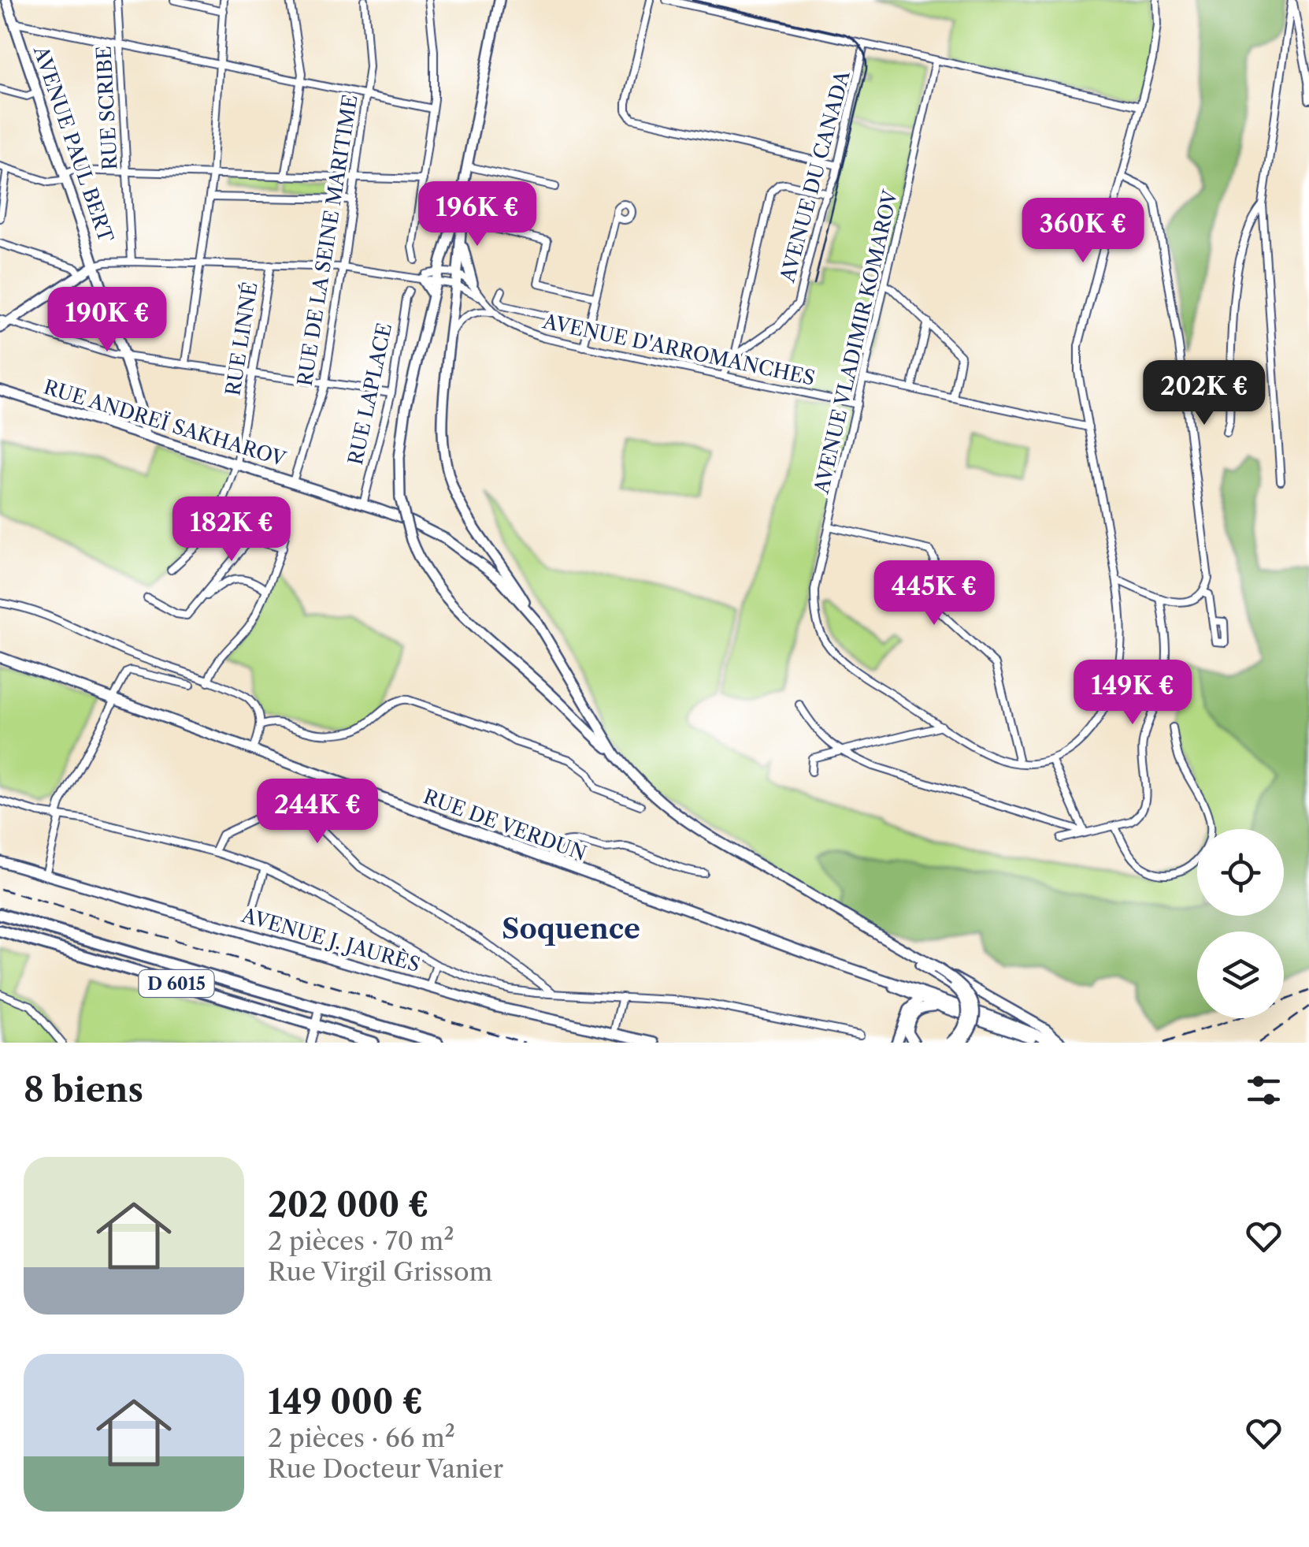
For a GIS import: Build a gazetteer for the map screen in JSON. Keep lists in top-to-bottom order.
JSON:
{
  "streets": {
    "main road": ["D 6015"],
    "street": [
      "RUE SCRIBE",
      "AVENUE PAUL BERT",
      "AVENUE DU CANADA",
      "RUE DE LA SEINE MARITIME",
      "RUE LINNÉ",
      "AVENUE VLADIMIR KOMAROV",
      "AVENUE D'ARROMANCHES",
      "RUE LAPLACE",
      "RUE ANDREÏ SAKHAROV",
      "RUE DE VERDUN",
      "AVENUE J. JAURÈS"
    ]
  },
  "crossings": [
    ["AVENUE PAUL BERT", "RUE ANDREÏ SAKHAROV"],
    ["AVENUE DU CANADA", "AVENUE D'ARROMANCHES"],
    ["RUE DE LA SEINE MARITIME", "RUE ANDREÏ SAKHAROV"],
    ["RUE LINNÉ", "RUE ANDREÏ SAKHAROV"],
    ["AVENUE VLADIMIR KOMAROV", "AVENUE D'ARROMANCHES"],
    ["RUE LAPLACE", "RUE ANDREÏ SAKHAROV"]
  ],
  "districts": ["Soquence"],
  "page": {
    "price": [
      "196K €",
      "360K €",
      "190K €",
      "202K €",
      "182K €",
      "445K €",
      "149K €",
      "244K €"
    ],
    "heading": "8 biens",
    "list": [
      {
        "name": "202 000 €",
        "note": "2 pièces · 70 m² · Rue Virgil Grissom"
      },
      {
        "name": "149 000 €",
        "note": "2 pièces · 66 m² · Rue Docteur Vanier"
      }
    ]
  }
}
